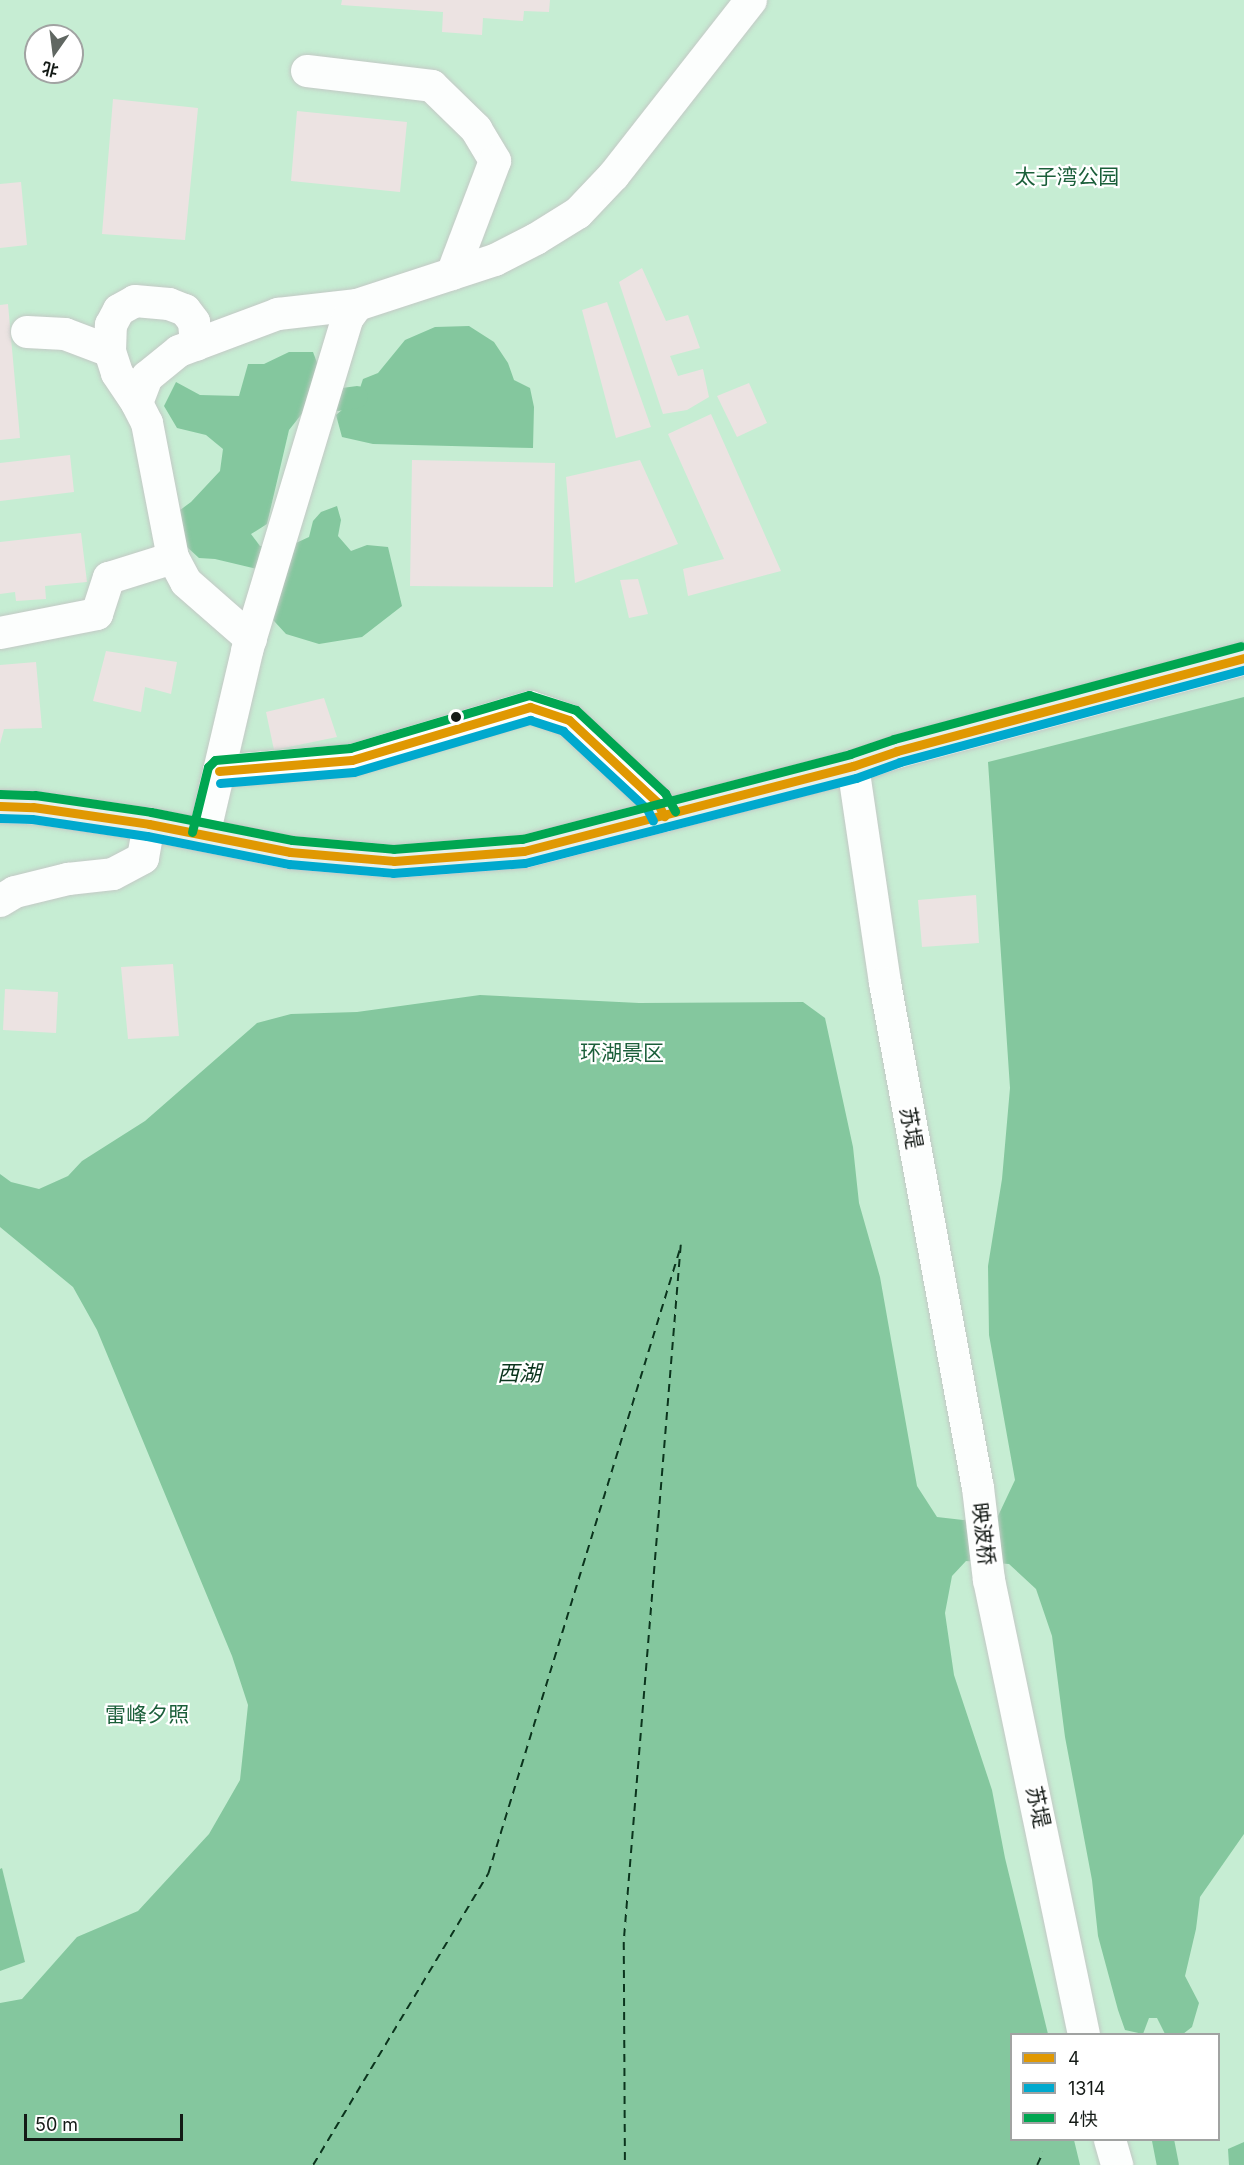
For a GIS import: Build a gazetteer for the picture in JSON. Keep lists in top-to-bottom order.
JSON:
{
  "streets": {
    "street": ["苏堤", "映波桥"]
  },
  "crossings": [
    ["苏堤", "映波桥"]
  ],
  "water": ["西湖"],
  "parks": ["太子湾公园", "环湖景区", "雷峰夕照"],
  "lines": ["transit line 4快", "transit line 4", "transit line 1314"],
  "legend": ["4", "1314", "4快"],
  "scale_bar": "50 m",
  "north": "bottom"
}
